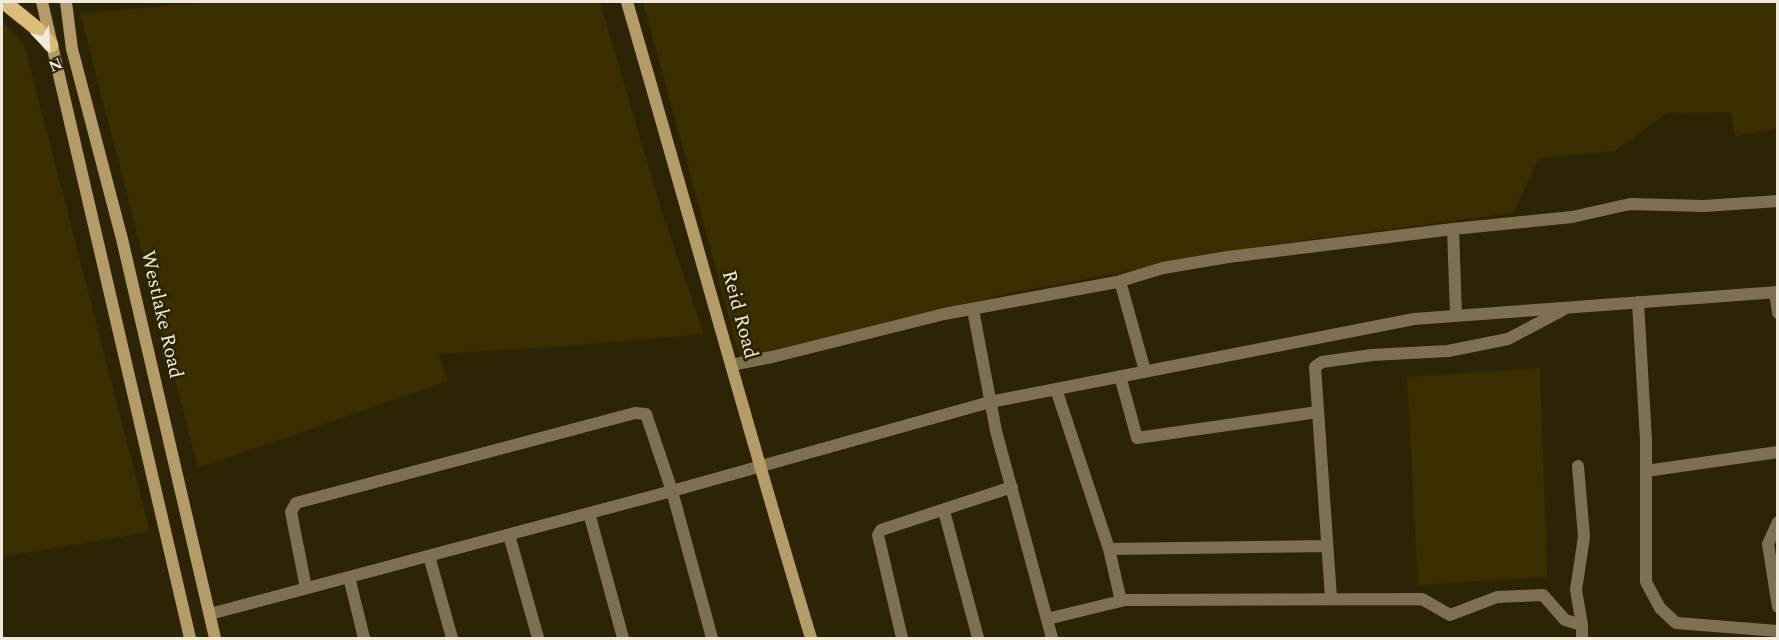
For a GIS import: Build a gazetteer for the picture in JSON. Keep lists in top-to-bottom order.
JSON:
{
  "streets": {
    "main road": ["Westlake Road", "Reid Road"]
  },
  "north": "bottom right"
}
